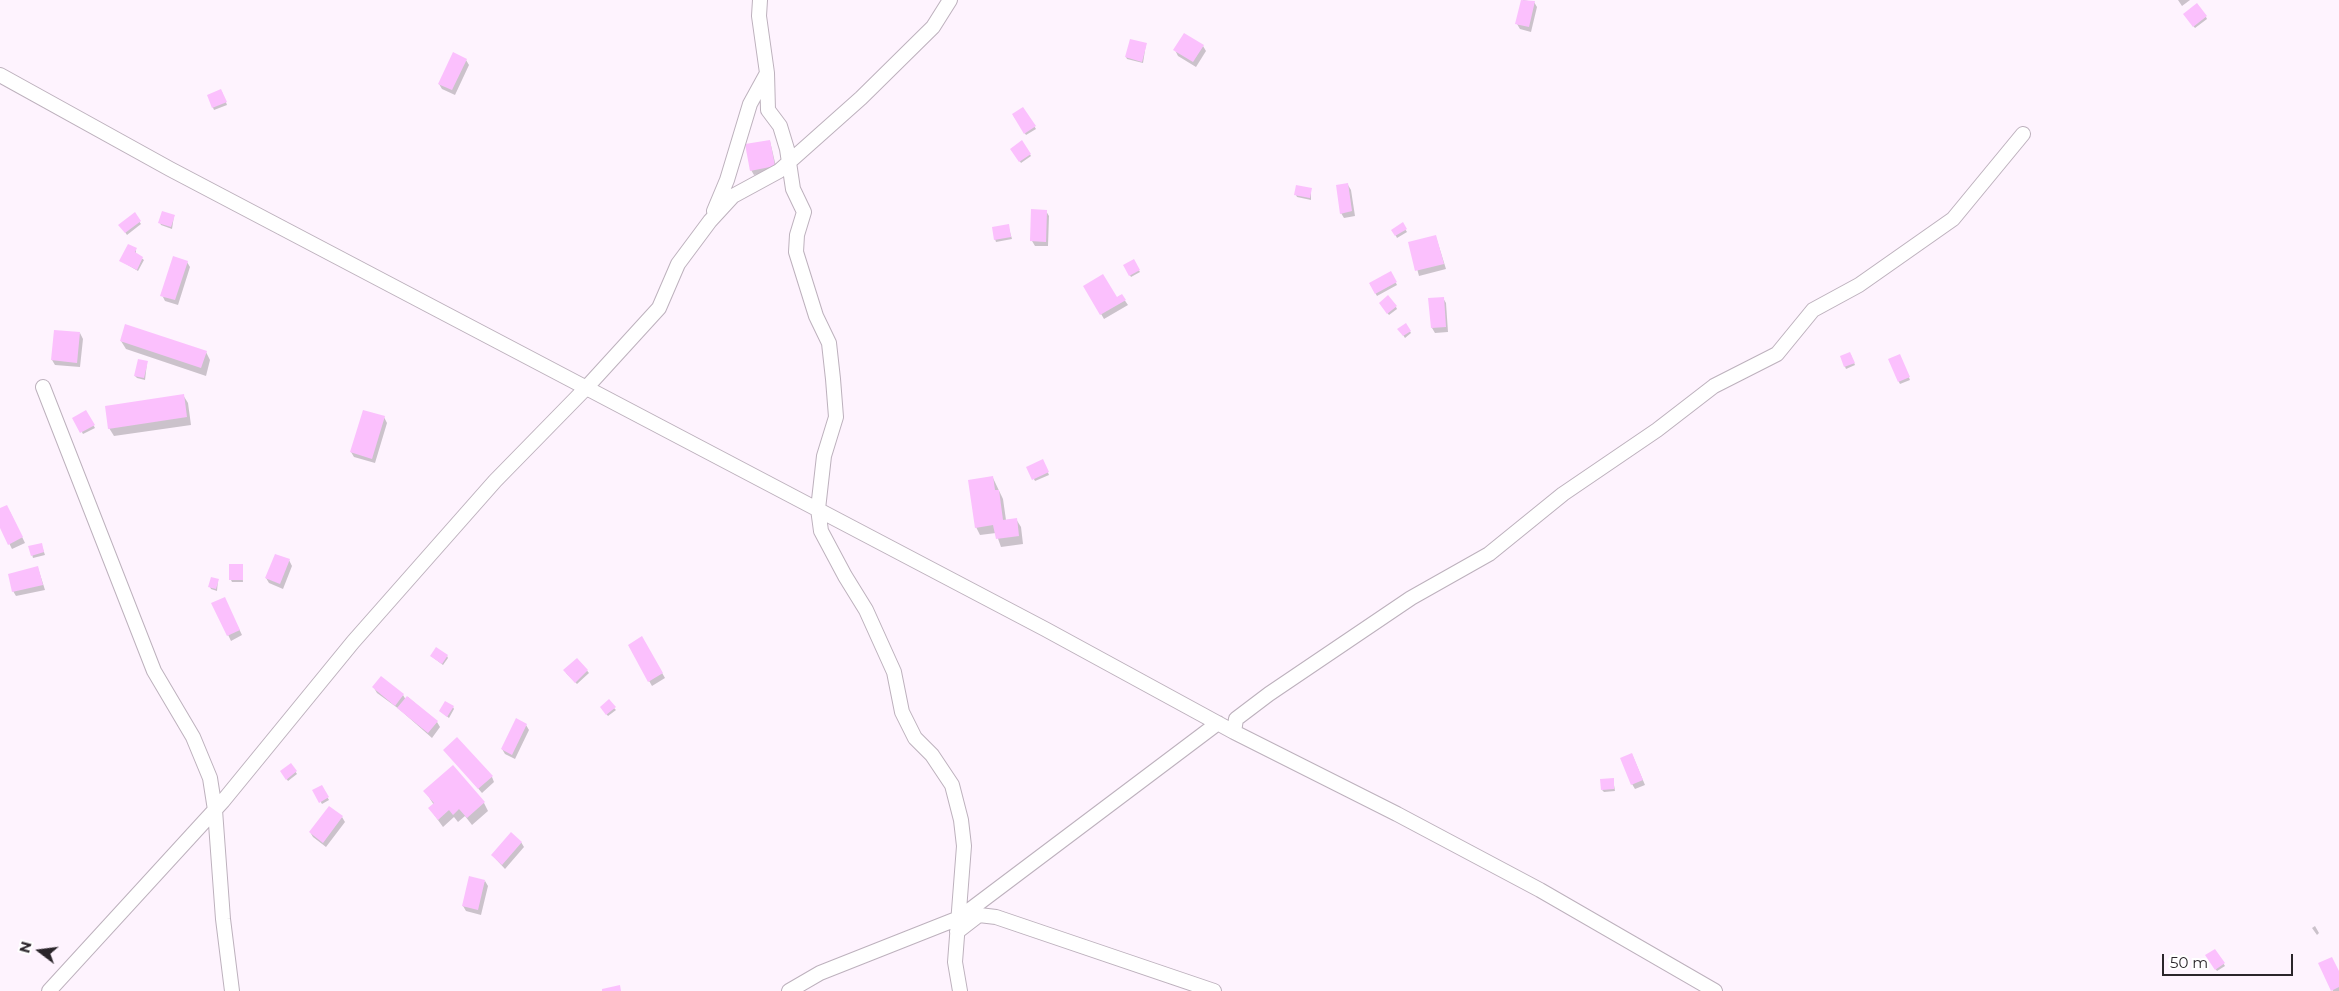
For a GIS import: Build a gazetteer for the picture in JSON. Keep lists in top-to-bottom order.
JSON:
{
  "scale_bar": "50 m",
  "north": "left"
}
